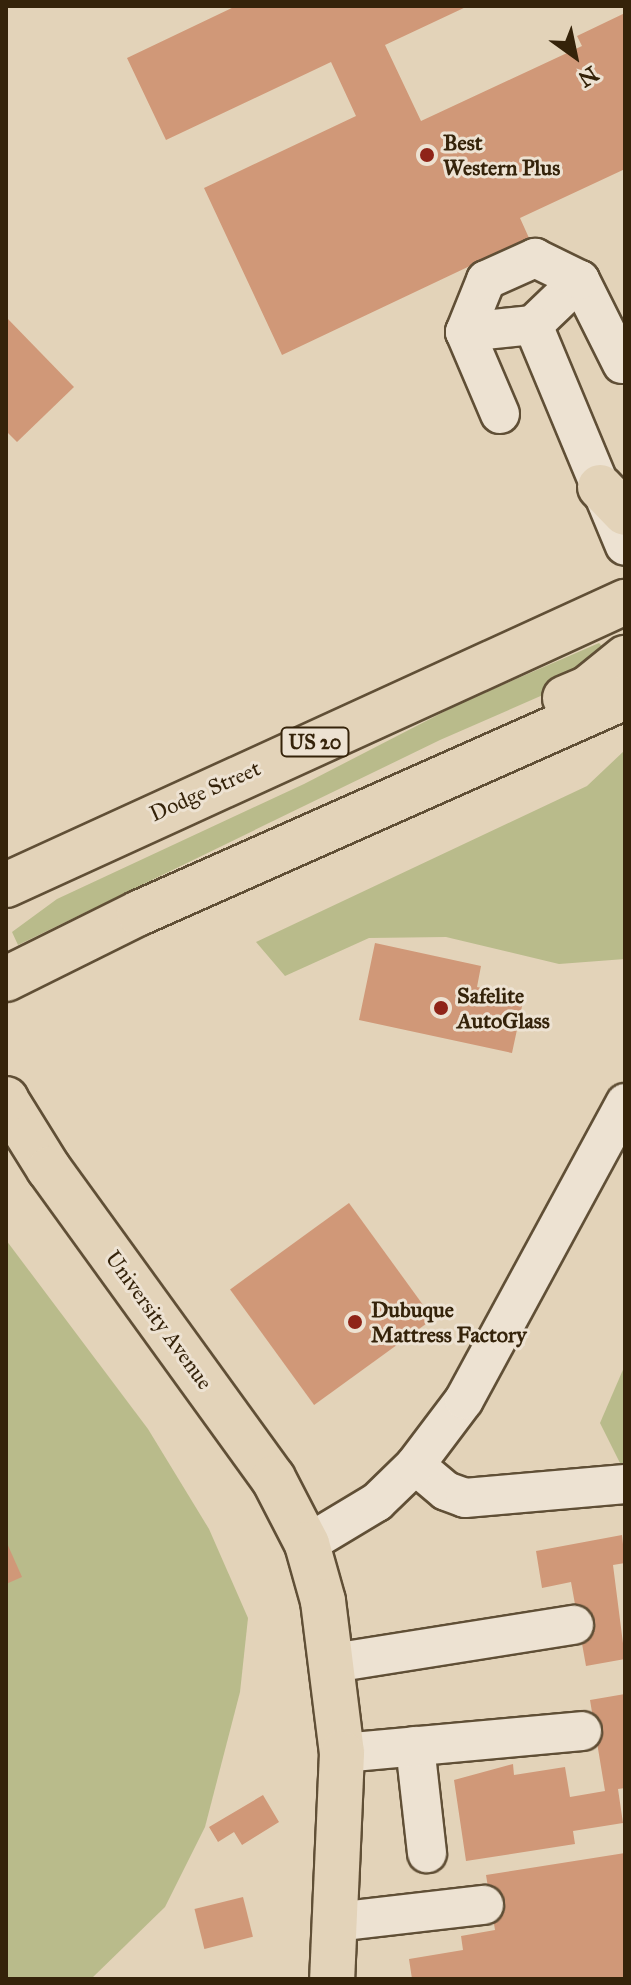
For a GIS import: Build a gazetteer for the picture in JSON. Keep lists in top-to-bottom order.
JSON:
{
  "streets": {
    "main road": ["US 20", "Dodge Street", "University Avenue"]
  },
  "places": ["Best Western Plus", "Safelite AutoGlass", "Dubuque Mattress Factory"],
  "north": "bottom right"
}
